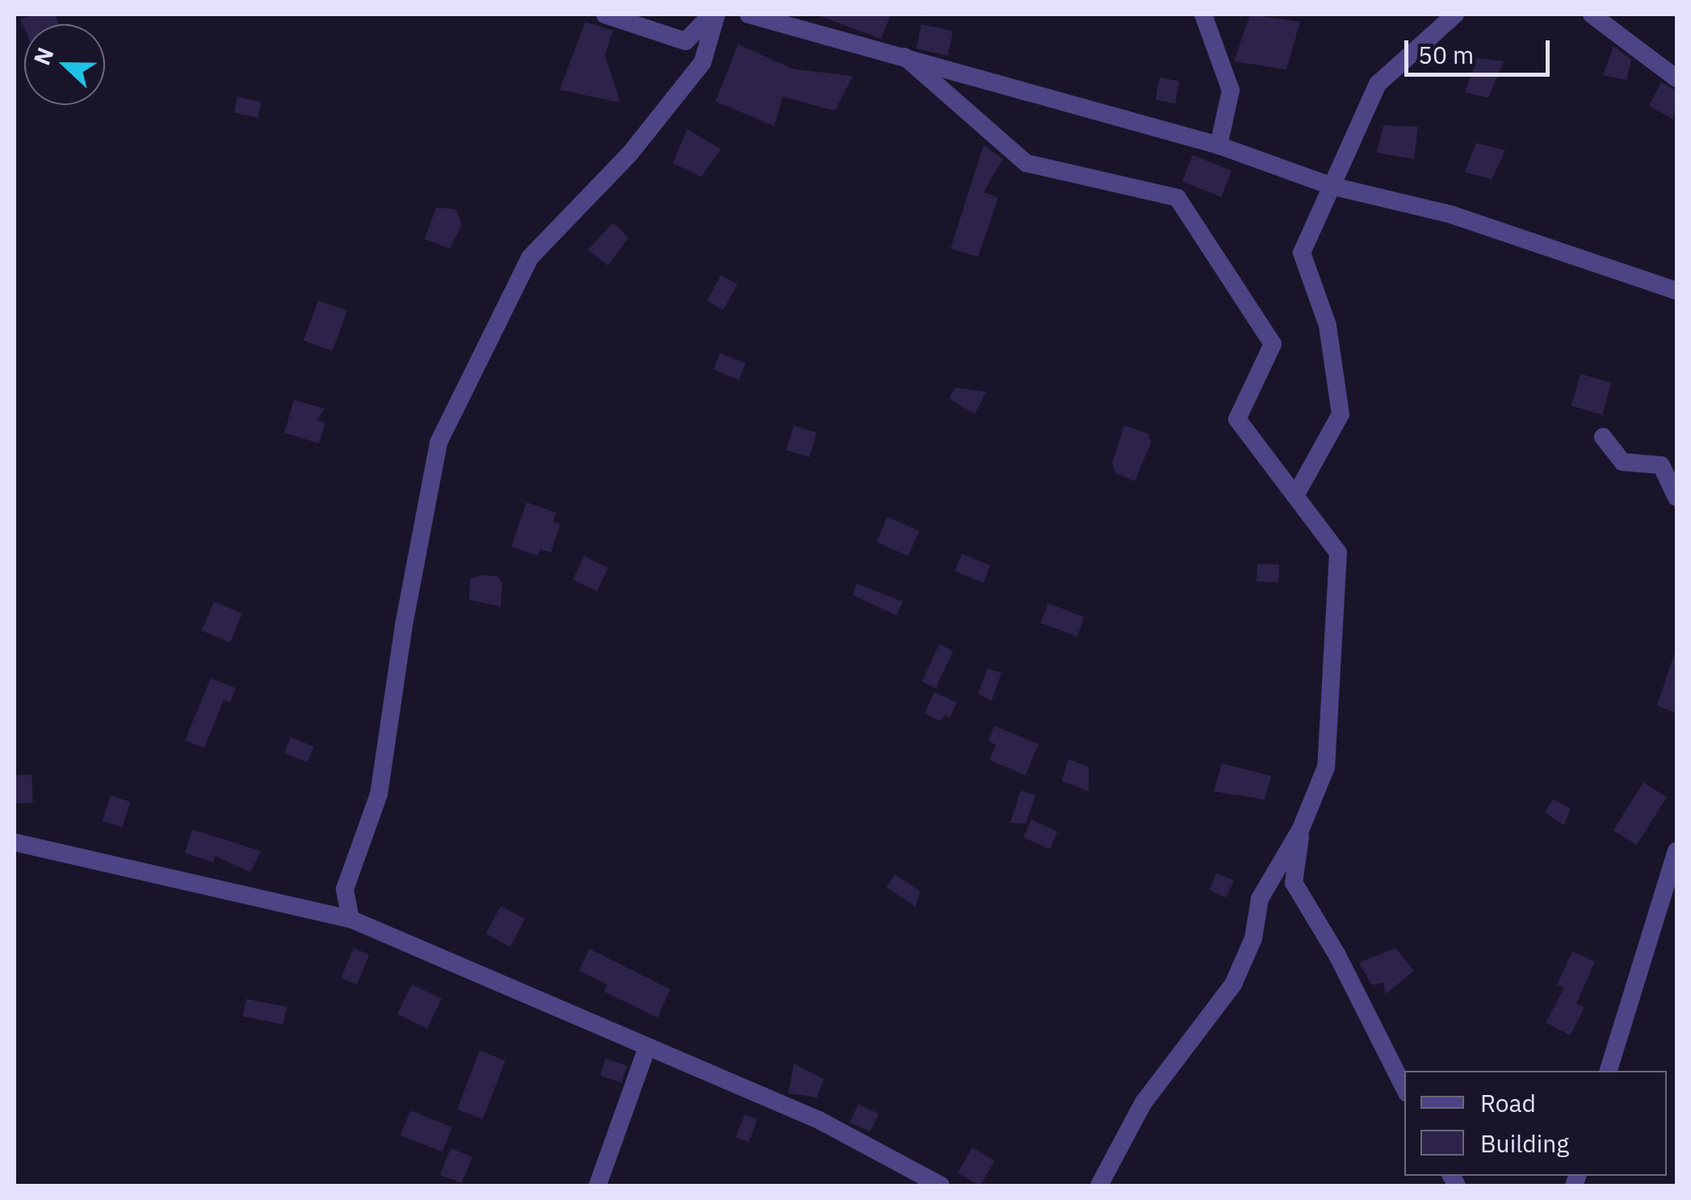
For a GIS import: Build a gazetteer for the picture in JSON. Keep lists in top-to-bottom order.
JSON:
{
  "legend": ["Road", "Building"],
  "scale_bar": "50 m",
  "north": "left"
}
